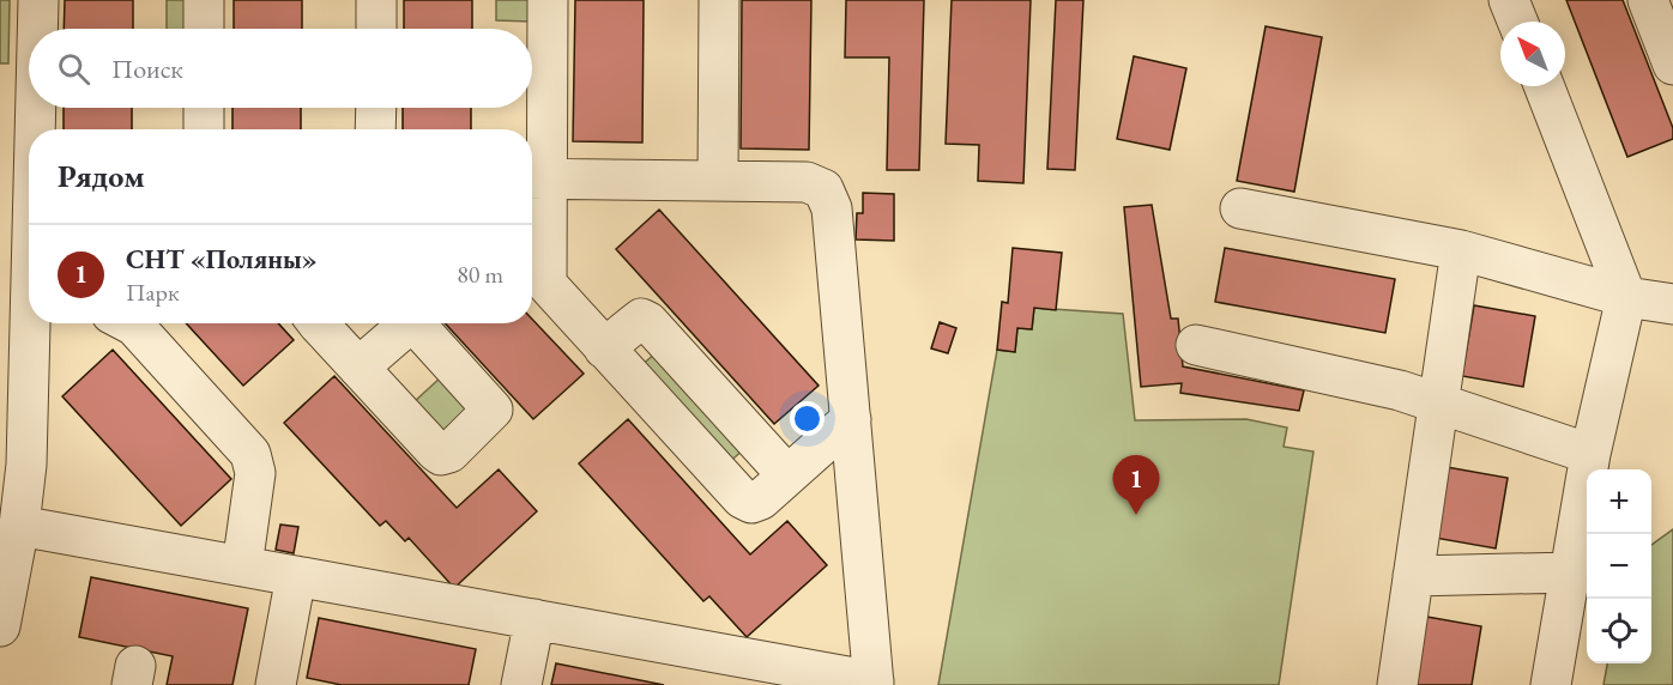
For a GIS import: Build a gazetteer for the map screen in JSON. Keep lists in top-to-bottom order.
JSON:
{
  "north": "top left",
  "page": {
    "search": "Поиск",
    "heading": "Рядом",
    "list": [
      {
        "mark": "1",
        "name": "СНТ «Поляны»",
        "note": "Парк",
        "value": "80 m"
      }
    ],
    "pins": "1",
    "map_buttons": ["+", "−"]
  }
}
